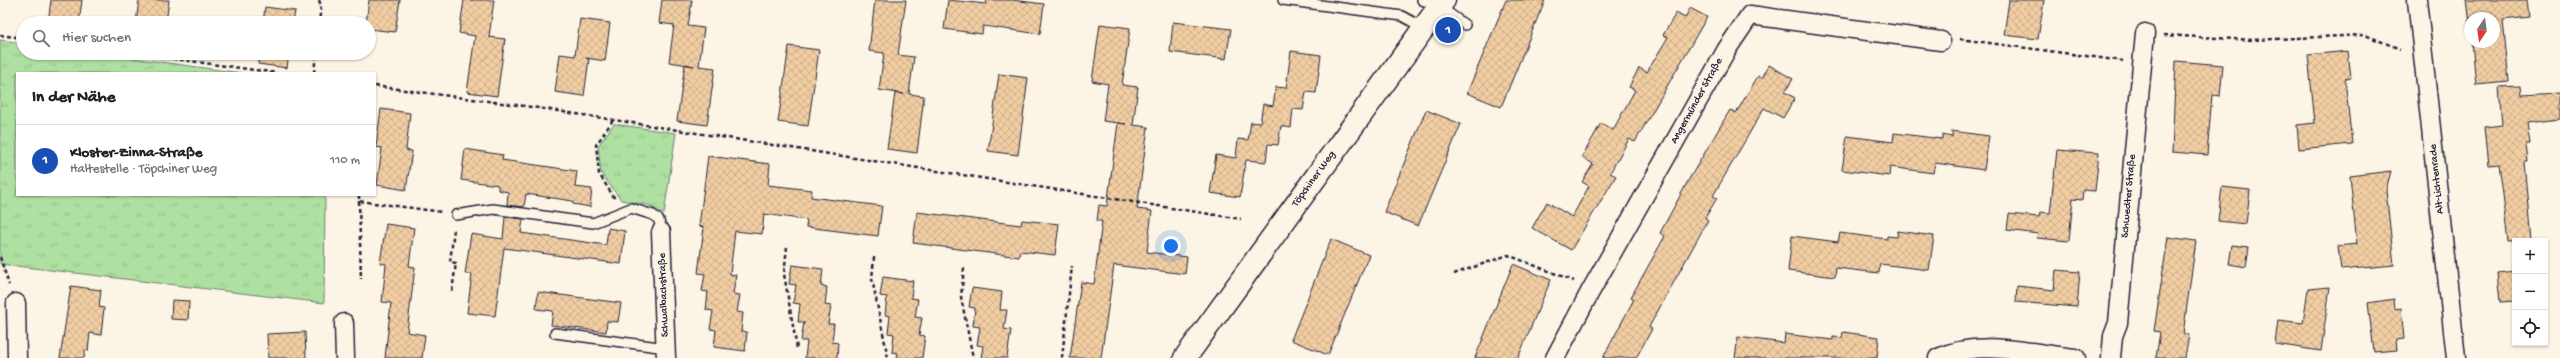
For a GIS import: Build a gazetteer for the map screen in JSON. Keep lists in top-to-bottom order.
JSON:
{
  "streets": {
    "street": [
      "Angermünder Straße",
      "Töpchiner Weg",
      "Alt-Lichtenrade",
      "Schwedter Straße",
      "Schwalbachstraße"
    ]
  },
  "north": "bottom",
  "page": {
    "pins": "1",
    "search": "Hier suchen",
    "heading": "In der Nähe",
    "list": [
      {
        "mark": "1",
        "name": "Kloster-Zinna-Straße",
        "note": "Haltestelle · Töpchiner Weg",
        "value": "110 m"
      }
    ],
    "map_buttons": ["+", "−"]
  }
}
